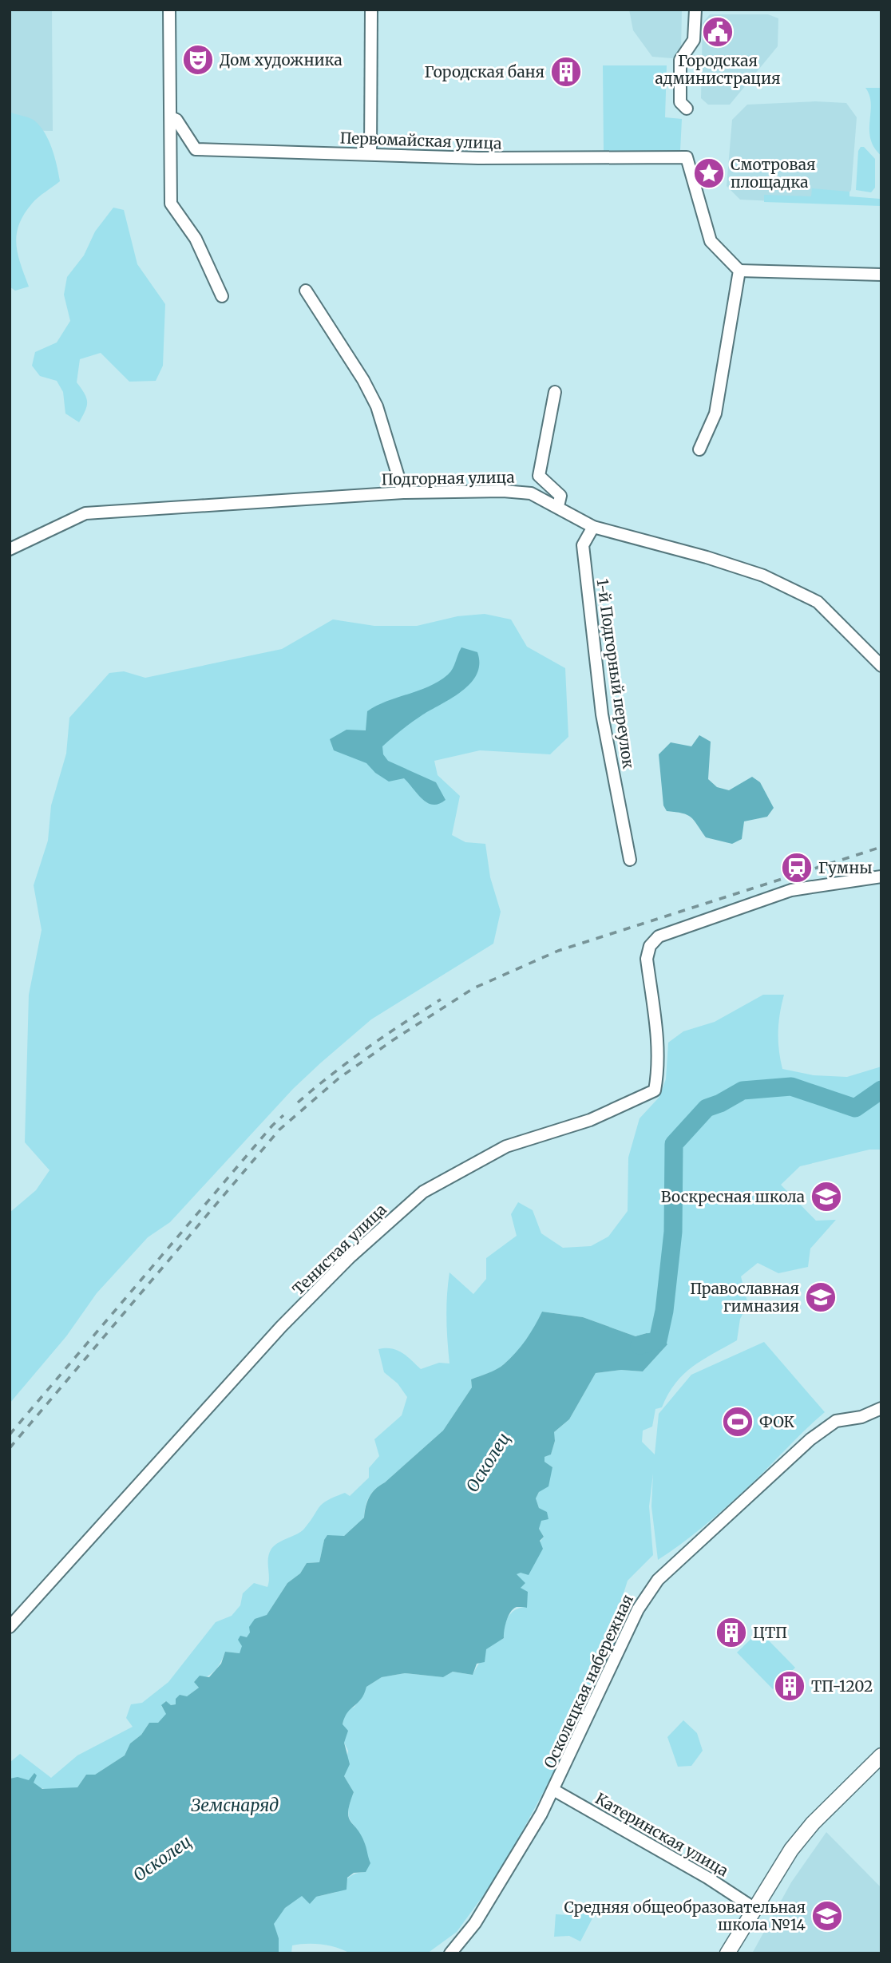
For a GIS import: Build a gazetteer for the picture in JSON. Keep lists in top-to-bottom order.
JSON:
{
  "streets": {
    "street": [
      "Первомайская улица",
      "Подгорная улица",
      "1-й Подгорный переулок",
      "Тенистая улица",
      "Осколецкая набережная",
      "Катеринская улица"
    ]
  },
  "crossings": [
    ["Подгорная улица", "1-й Подгорный переулок"],
    ["Осколецкая набережная", "Катеринская улица"]
  ],
  "water": ["Осколец", "Земснаряд"],
  "places": {
    "public building": ["Городская администрация"],
    "theatre": ["Дом художника"],
    "building": ["Городская баня", "ЦТП", "ТП-1202"],
    "place": ["Смотровая площадка"],
    "station": ["Гумны"],
    "school or university": ["Воскресная школа", "Православная гимназия", "Средняя общеобразовательная школа №14"],
    "sports": ["ФОК"]
  }
}
